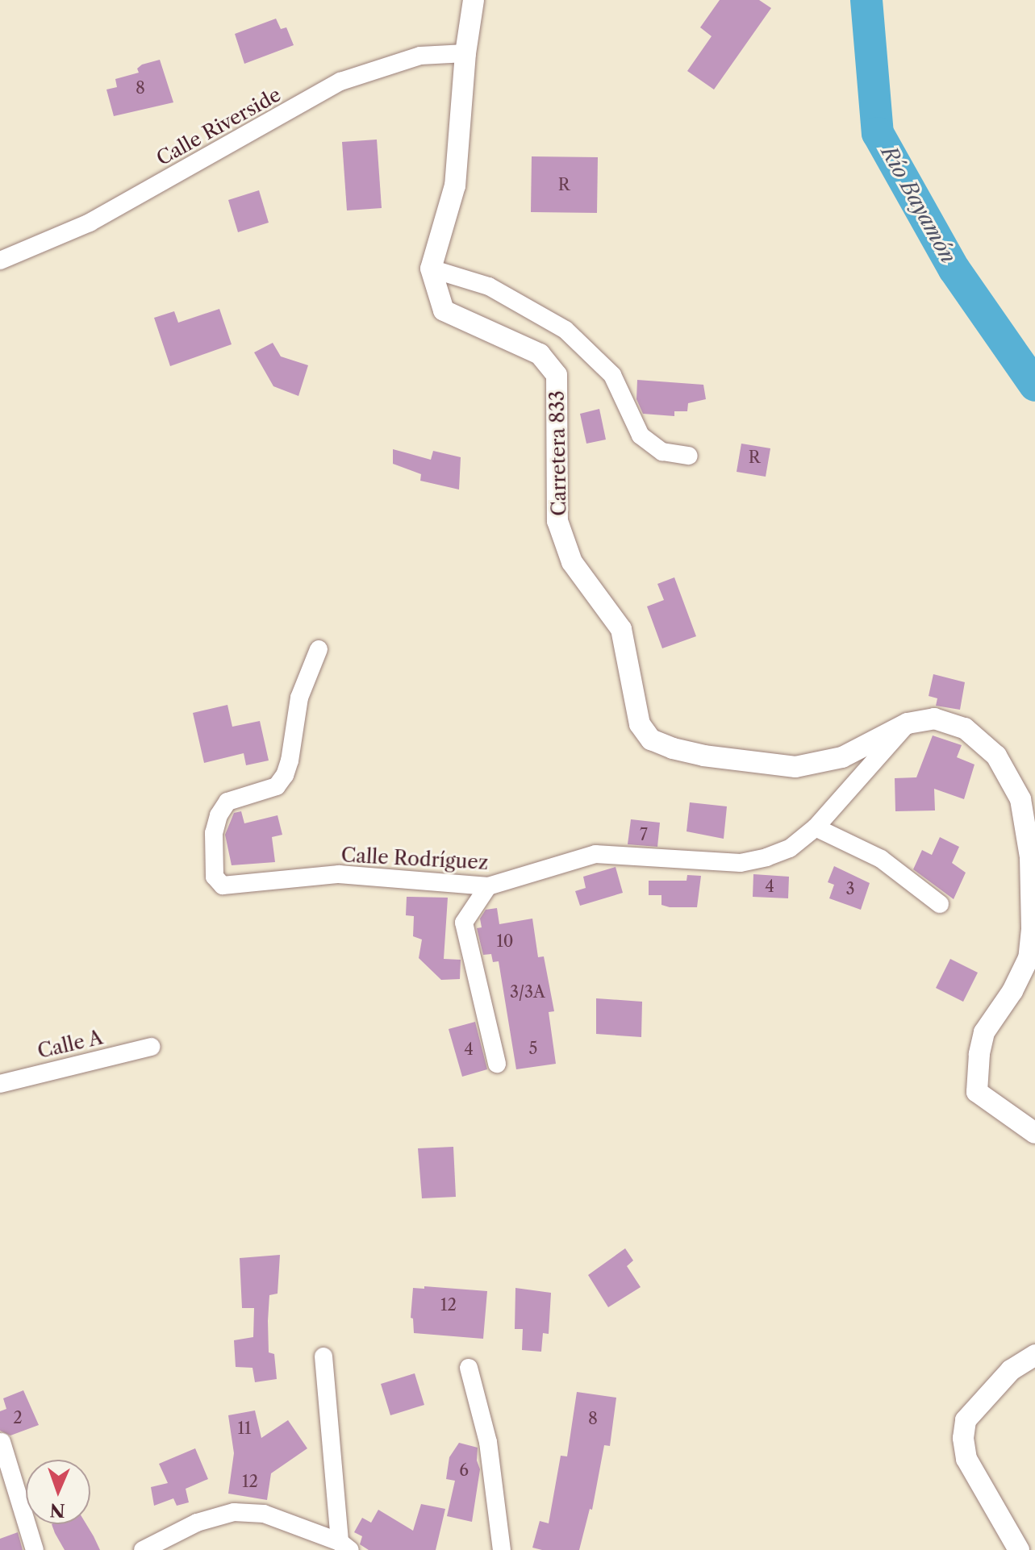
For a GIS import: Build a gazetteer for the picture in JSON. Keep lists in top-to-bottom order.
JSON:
{
  "streets": {
    "street": [
      "Calle Riverside",
      "Carretera 833",
      "Calle Rodríguez",
      "Calle A"
    ]
  },
  "crossings": [
    ["Carretera 833", "Calle Rodríguez"]
  ],
  "water": ["Río Bayamón"],
  "house_numbers": [
    "8",
    "R",
    "R",
    "7",
    "4",
    "3",
    "10",
    "3/3A",
    "5",
    "4",
    "12",
    "2",
    "8",
    "11",
    "6",
    "12"
  ],
  "north": "bottom"
}
